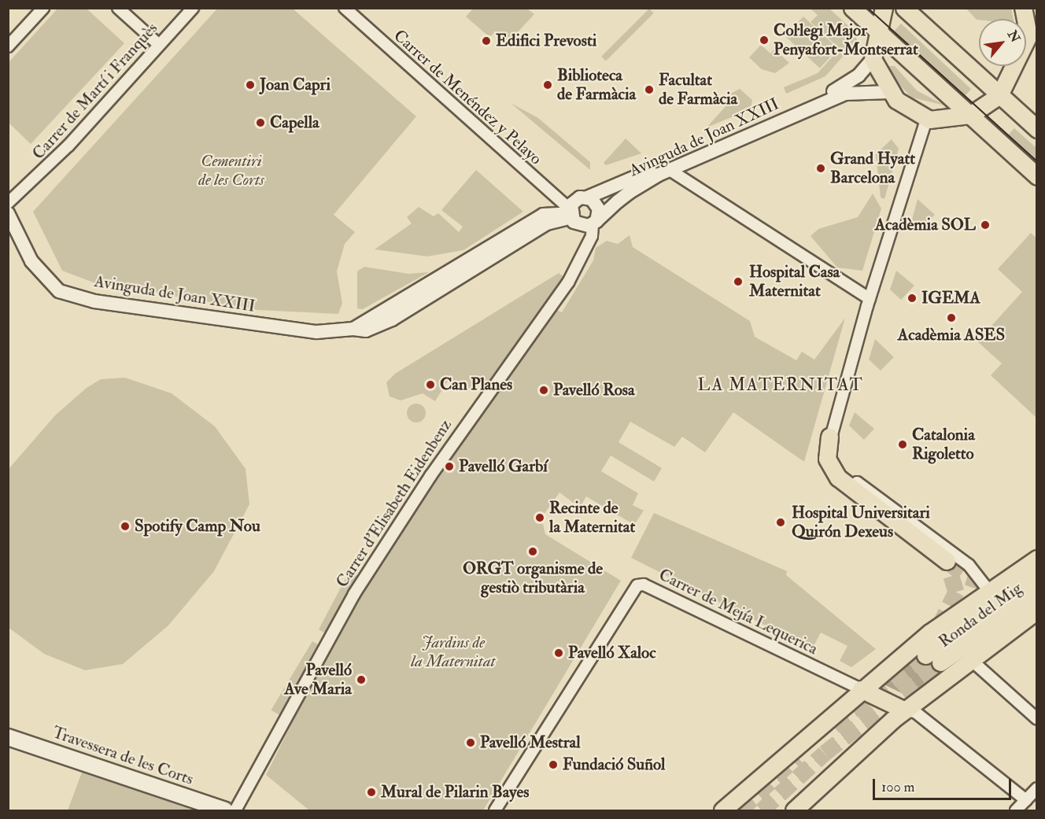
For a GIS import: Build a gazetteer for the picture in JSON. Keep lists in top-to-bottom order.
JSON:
{
  "streets": {
    "main road": ["Ronda del Mig", "Travessera de les Corts"],
    "street": [
      "Carrer de Martí i Franquès",
      "Carrer de Menéndez y Pelayo",
      "Avinguda de Joan XXIII",
      "Carrer d'Elisabeth Eidenbenz",
      "Carrer de Mejía Lequerica"
    ]
  },
  "crossings": [
    ["Carrer de Menéndez y Pelayo", "Avinguda de Joan XXIII"],
    ["Carrer de Menéndez y Pelayo", "Carrer d'Elisabeth Eidenbenz"],
    ["Avinguda de Joan XXIII", "Carrer d'Elisabeth Eidenbenz"]
  ],
  "districts": ["LA MATERNITAT"],
  "parks": ["Cementiri de les Corts", "Jardins de la Maternitat"],
  "places": [
    "Col·legi Major Penyafort-Montserrat",
    "Edifici Prevosti",
    "Joan Capri",
    "Biblioteca de Farmàcia",
    "Facultat de Farmàcia",
    "Capella",
    "Grand Hyatt Barcelona",
    "Acadèmia SOL",
    "Hospital Casa Maternitat",
    "IGEMA",
    "Acadèmia ASES",
    "Can Planes",
    "Pavelló Rosa",
    "Catalonia Rigoletto",
    "Pavelló Garbí",
    "Recinte de la Maternitat",
    "Hospital Universitari Quirón Dexeus",
    "Spotify Camp Nou",
    "ORGT organisme de gestiò tributària",
    "Pavelló Xaloc",
    "Pavelló Ave Maria",
    "Pavelló Mestral",
    "Fundació Suñol",
    "Mural de Pilarin Bayes"
  ],
  "scale_bar": "100 m",
  "north": "top right"
}
